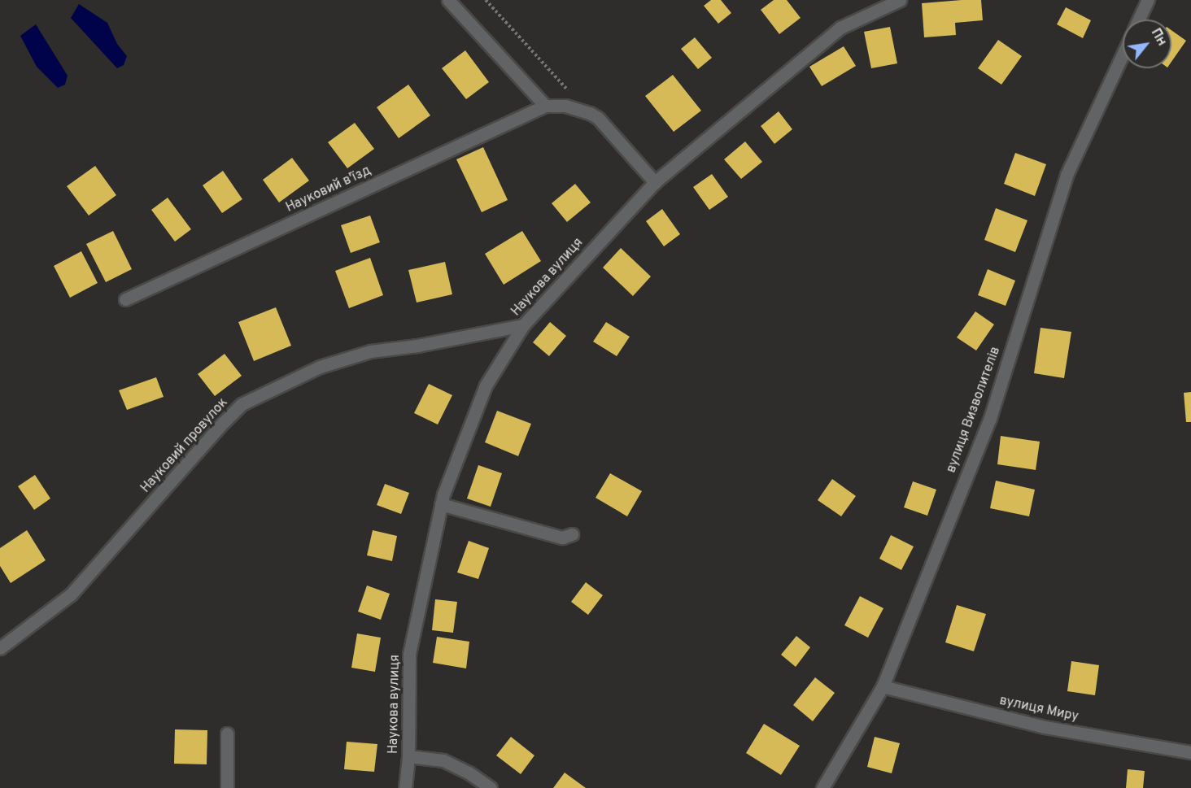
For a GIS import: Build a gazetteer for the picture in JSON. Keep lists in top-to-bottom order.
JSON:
{
  "streets": {
    "street": [
      "Науковий в'їзд",
      "Наукова вулиця",
      "вулиця Визволителів",
      "Науковий провулок",
      "вулиця Миру"
    ]
  },
  "crossings": [
    ["Науковий в'їзд", "Наукова вулиця"],
    ["Наукова вулиця", "Науковий провулок"],
    ["вулиця Визволителів", "вулиця Миру"]
  ],
  "north": "top right"
}
